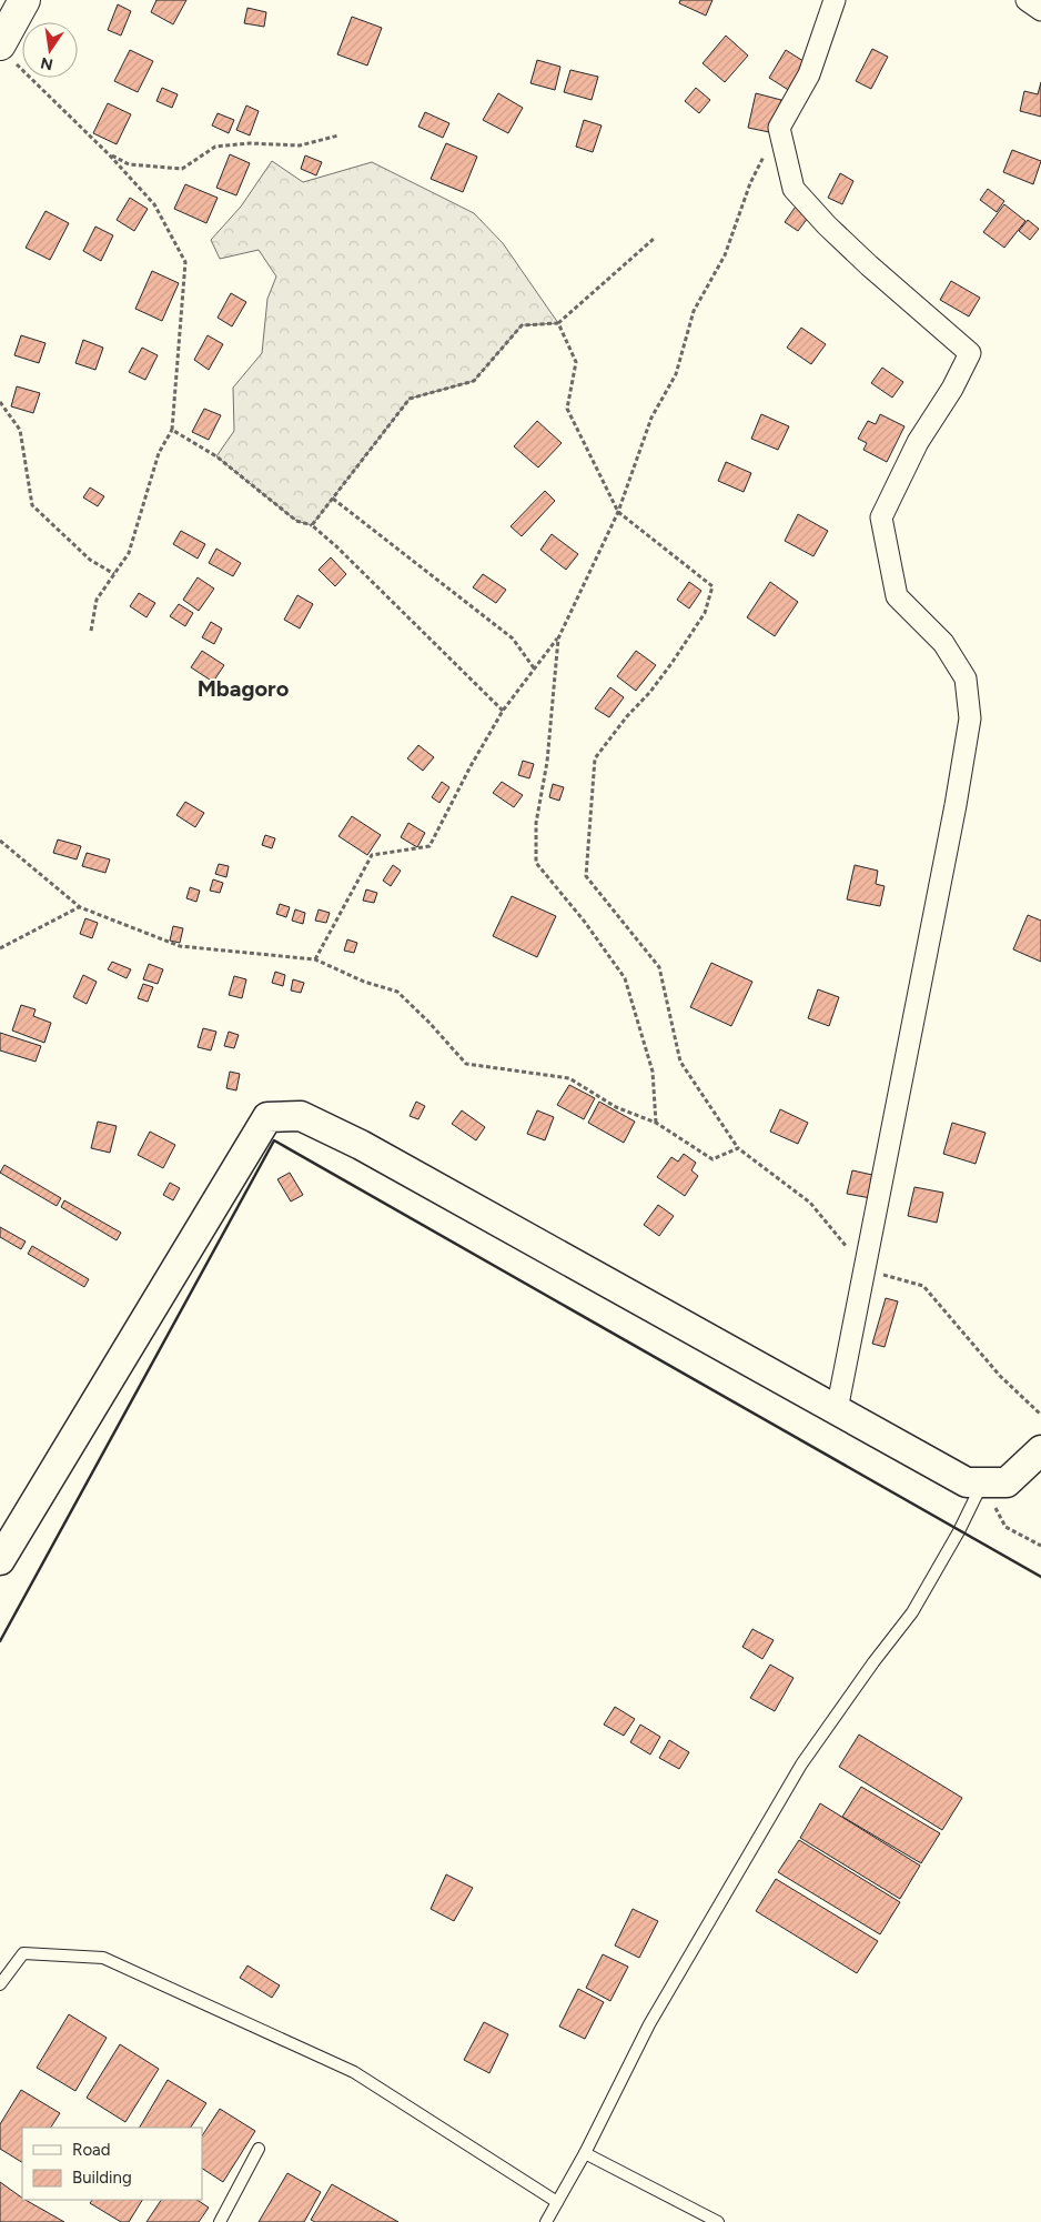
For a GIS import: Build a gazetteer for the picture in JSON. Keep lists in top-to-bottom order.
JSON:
{
  "districts": ["Mbagoro"],
  "legend": ["Road", "Building"],
  "north": "bottom"
}
